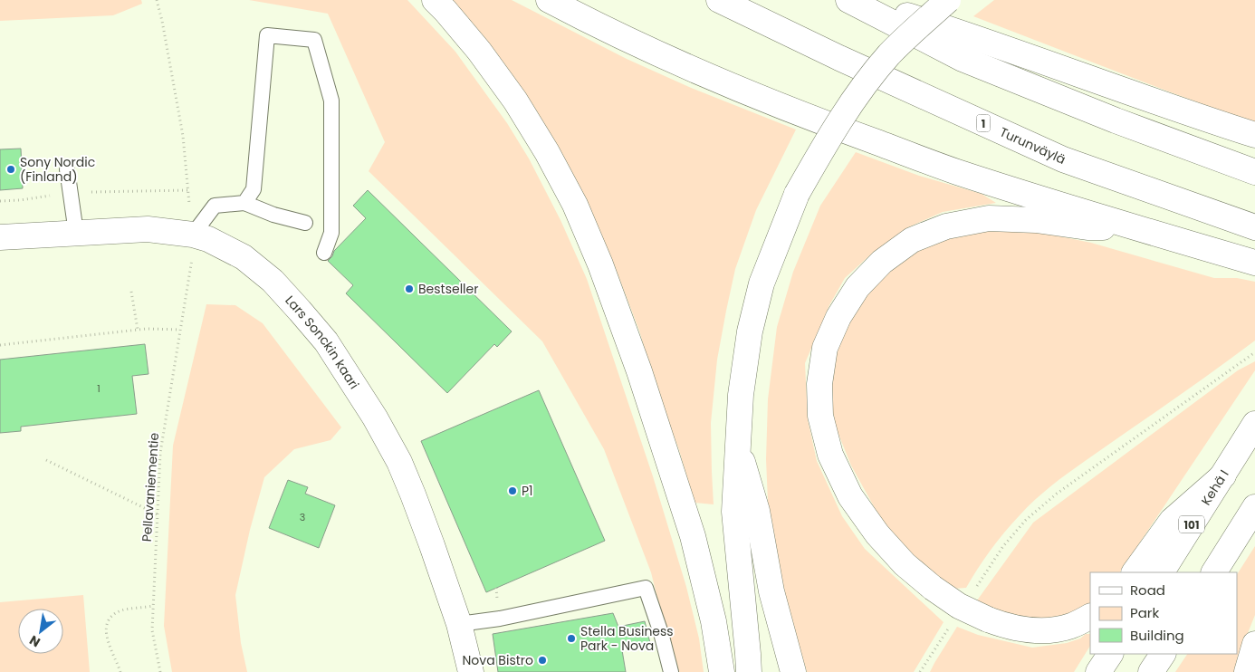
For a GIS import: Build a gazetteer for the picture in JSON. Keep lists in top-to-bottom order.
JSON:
{
  "streets": {
    "main road": [
      "1",
      "Turunväylä",
      "Lars Sonckin kaari",
      "Kehä I",
      "101"
    ],
    "path": ["Pellavaniementie"]
  },
  "crossings": [
    ["Lars Sonckin kaari", "Pellavaniementie"]
  ],
  "places": [
    "Sony Nordic (Finland)",
    "Bestseller",
    "P1",
    "Stella Business Park - Nova",
    "Nova Bistro"
  ],
  "house_numbers": ["1", "3"],
  "legend": ["Road", "Park", "Building"],
  "north": "bottom left"
}
